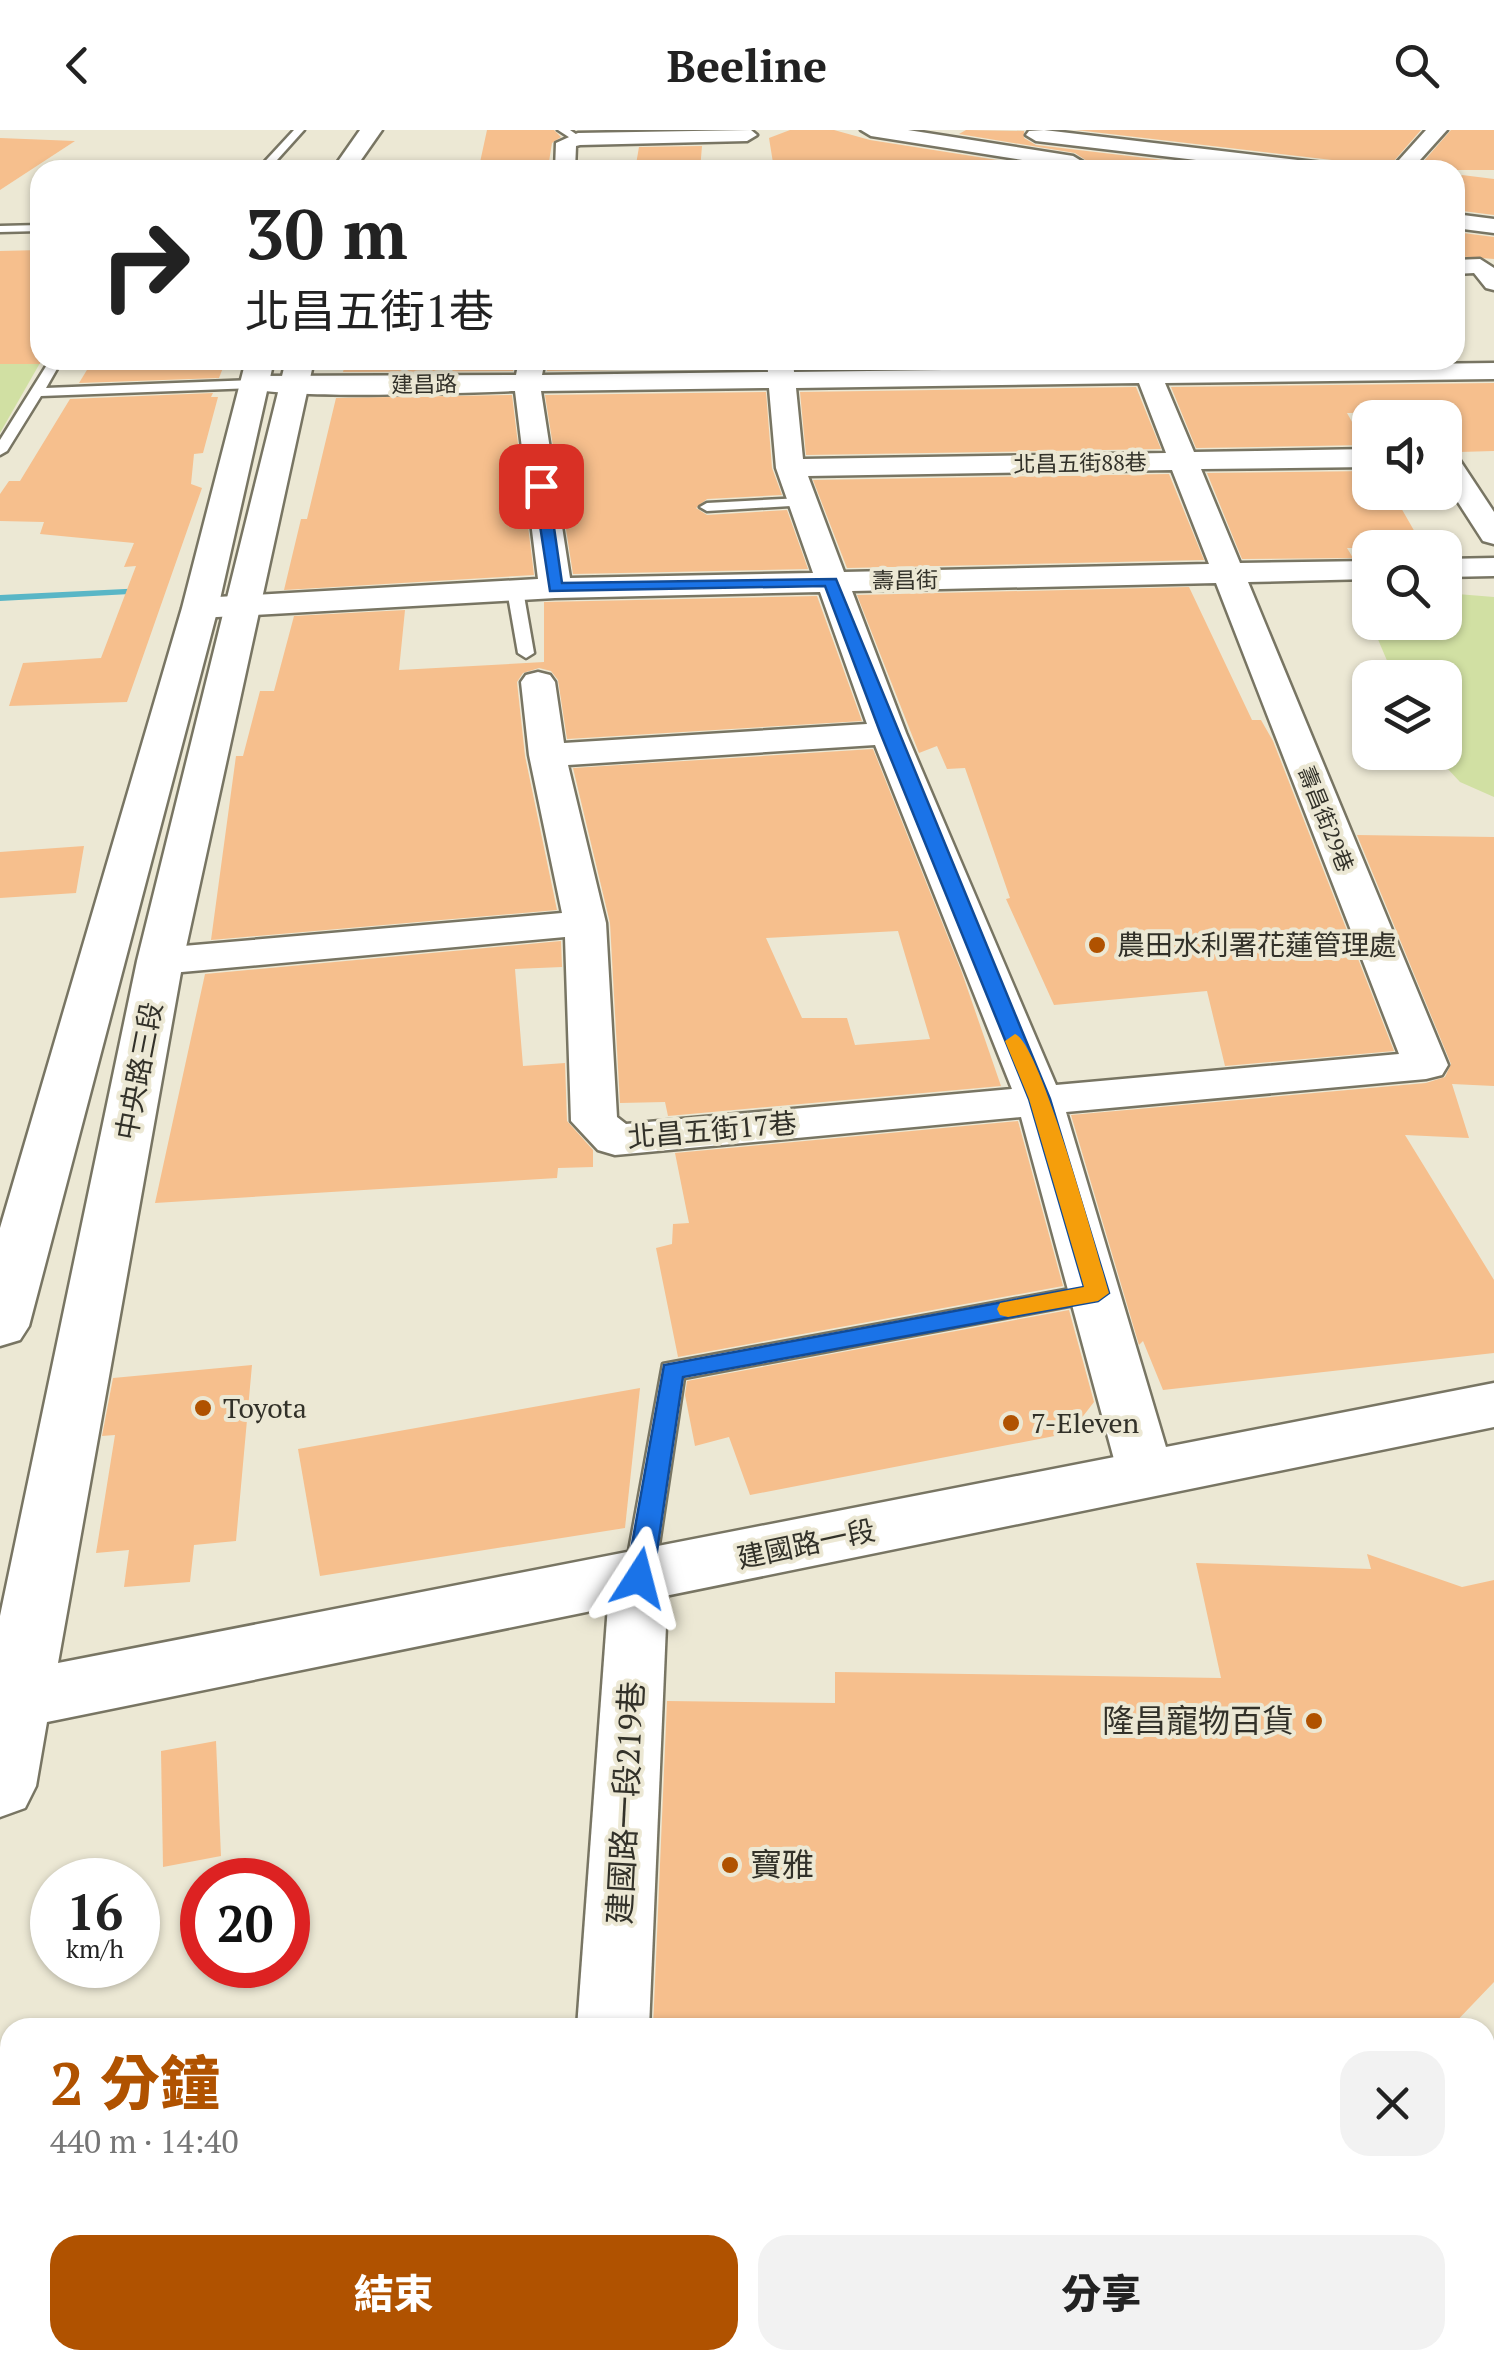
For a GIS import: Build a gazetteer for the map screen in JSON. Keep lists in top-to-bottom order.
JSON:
{
  "streets": {
    "street": [
      "建昌路",
      "北昌五街88巷",
      "壽昌街",
      "壽昌街29巷",
      "中央路三段",
      "北昌五街17巷",
      "建國路一段",
      "建國路一段219巷"
    ]
  },
  "crossings": [
    ["建昌路", "壽昌街29巷"],
    ["建昌路", "中央路三段"],
    ["北昌五街88巷", "壽昌街29巷"],
    ["壽昌街", "壽昌街29巷"],
    ["壽昌街", "中央路三段"],
    ["壽昌街29巷", "北昌五街17巷"],
    ["中央路三段", "建國路一段"],
    ["建國路一段", "建國路一段219巷"]
  ],
  "places": [
    "農田水利署花蓮管理處",
    "Toyota",
    "7-Eleven",
    "隆昌寵物百貨",
    "寶雅"
  ],
  "page": {
    "header": "Beeline",
    "turn": ["30 m", "北昌五街1巷"],
    "speed": "16 km/h",
    "limit": "20",
    "heading": ["2 分鐘", "440 m · 14:40"],
    "buttons": ["結束", "分享"]
  }
}
